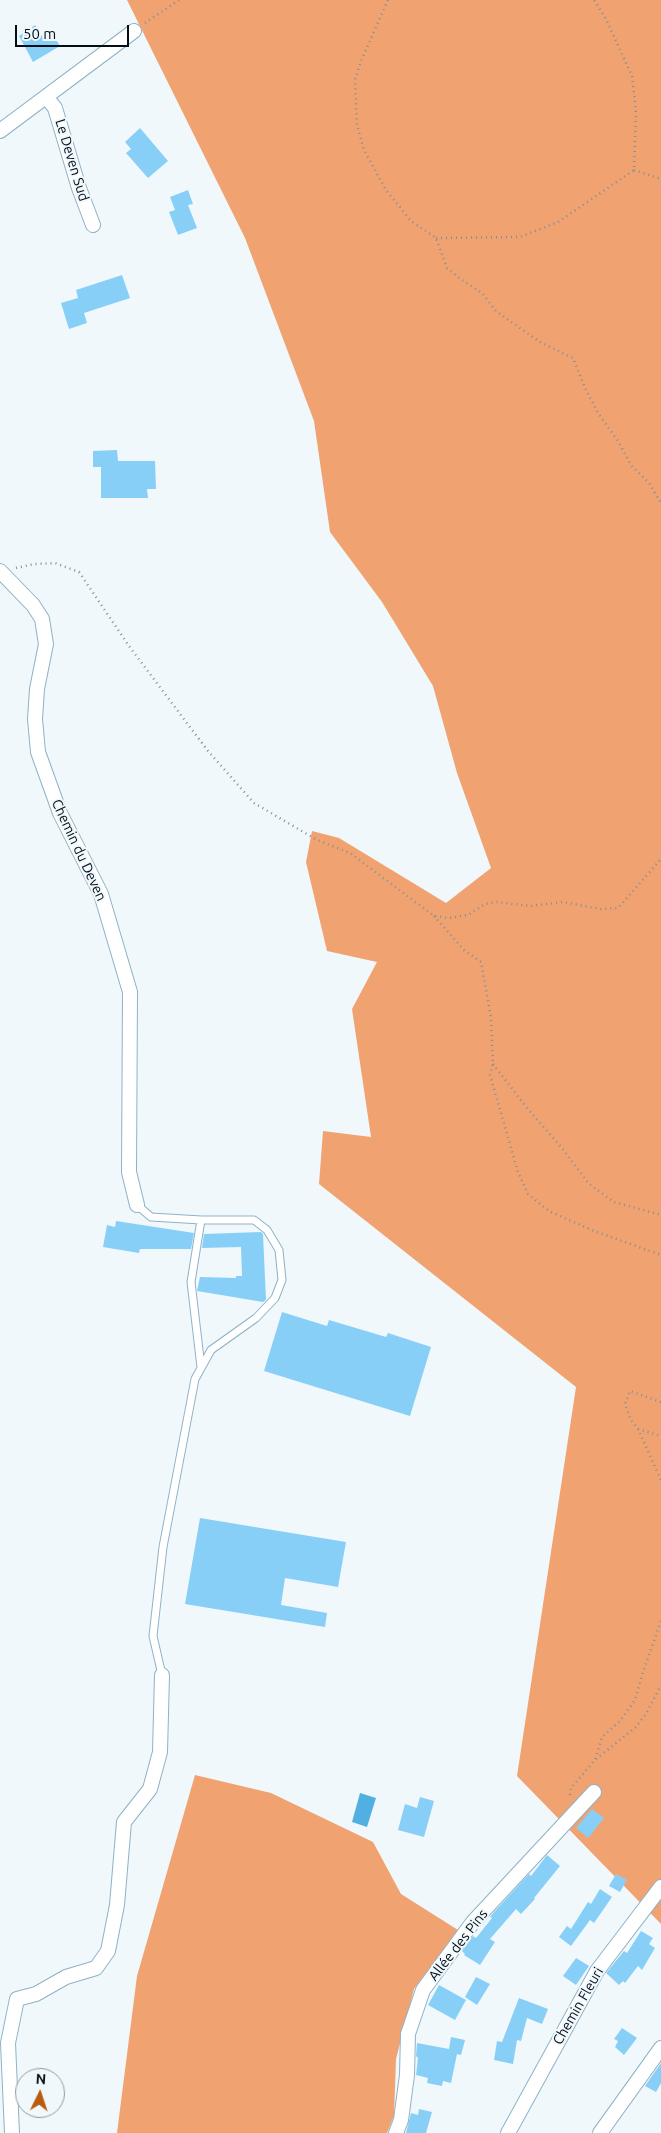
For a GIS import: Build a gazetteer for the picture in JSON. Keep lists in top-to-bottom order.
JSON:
{
  "streets": {
    "street": [
      "Le Deven Sud",
      "Chemin du Deven",
      "Allée des Pins",
      "Chemin Fleuri"
    ]
  },
  "scale_bar": "50 m",
  "north": "top"
}
